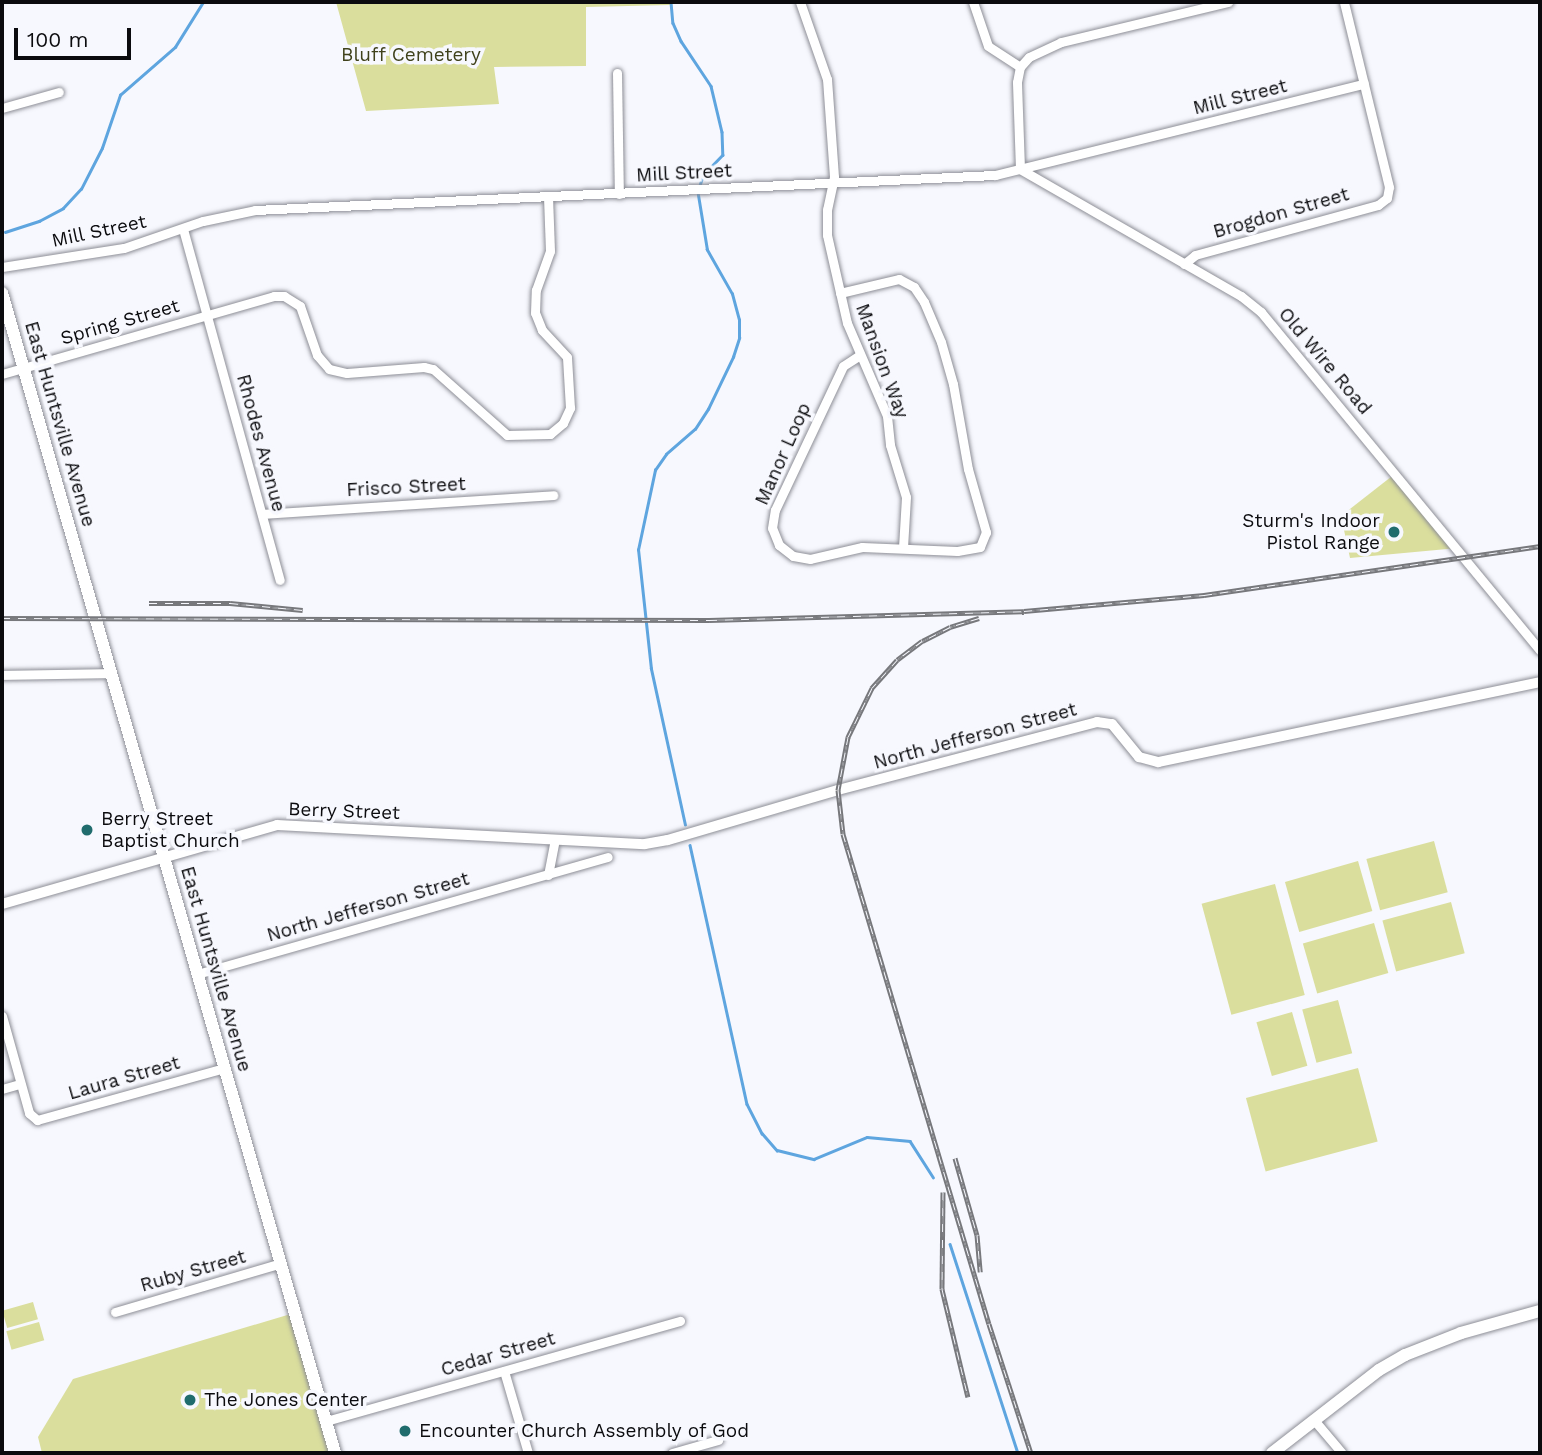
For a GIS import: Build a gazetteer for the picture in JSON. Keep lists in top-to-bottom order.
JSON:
{
  "streets": {
    "main road": ["East Huntsville Avenue"],
    "street": [
      "Mill Street",
      "Brogdon Street",
      "Spring Street",
      "Mansion Way",
      "Old Wire Road",
      "Rhodes Avenue",
      "Manor Loop",
      "Frisco Street",
      "North Jefferson Street",
      "Berry Street",
      "Laura Street",
      "Ruby Street",
      "Cedar Street"
    ]
  },
  "crossings": [
    ["Mill Street", "Brogdon Street"],
    ["Mill Street", "Mansion Way"],
    ["Mill Street", "Old Wire Road"],
    ["Mill Street", "Rhodes Avenue"],
    ["Brogdon Street", "Old Wire Road"],
    ["Spring Street", "East Huntsville Avenue"],
    ["Spring Street", "Rhodes Avenue"],
    ["Mansion Way", "Manor Loop"],
    ["East Huntsville Avenue", "North Jefferson Street"],
    ["East Huntsville Avenue", "Berry Street"],
    ["East Huntsville Avenue", "Laura Street"],
    ["East Huntsville Avenue", "Ruby Street"],
    ["East Huntsville Avenue", "Cedar Street"],
    ["Rhodes Avenue", "Frisco Street"],
    ["North Jefferson Street", "Berry Street"]
  ],
  "parks": ["Bluff Cemetery"],
  "places": [
    "Sturm's Indoor Pistol Range",
    "Berry Street Baptist Church",
    "The Jones Center",
    "Encounter Church Assembly of God"
  ],
  "scale_bar": "100 m"
}
